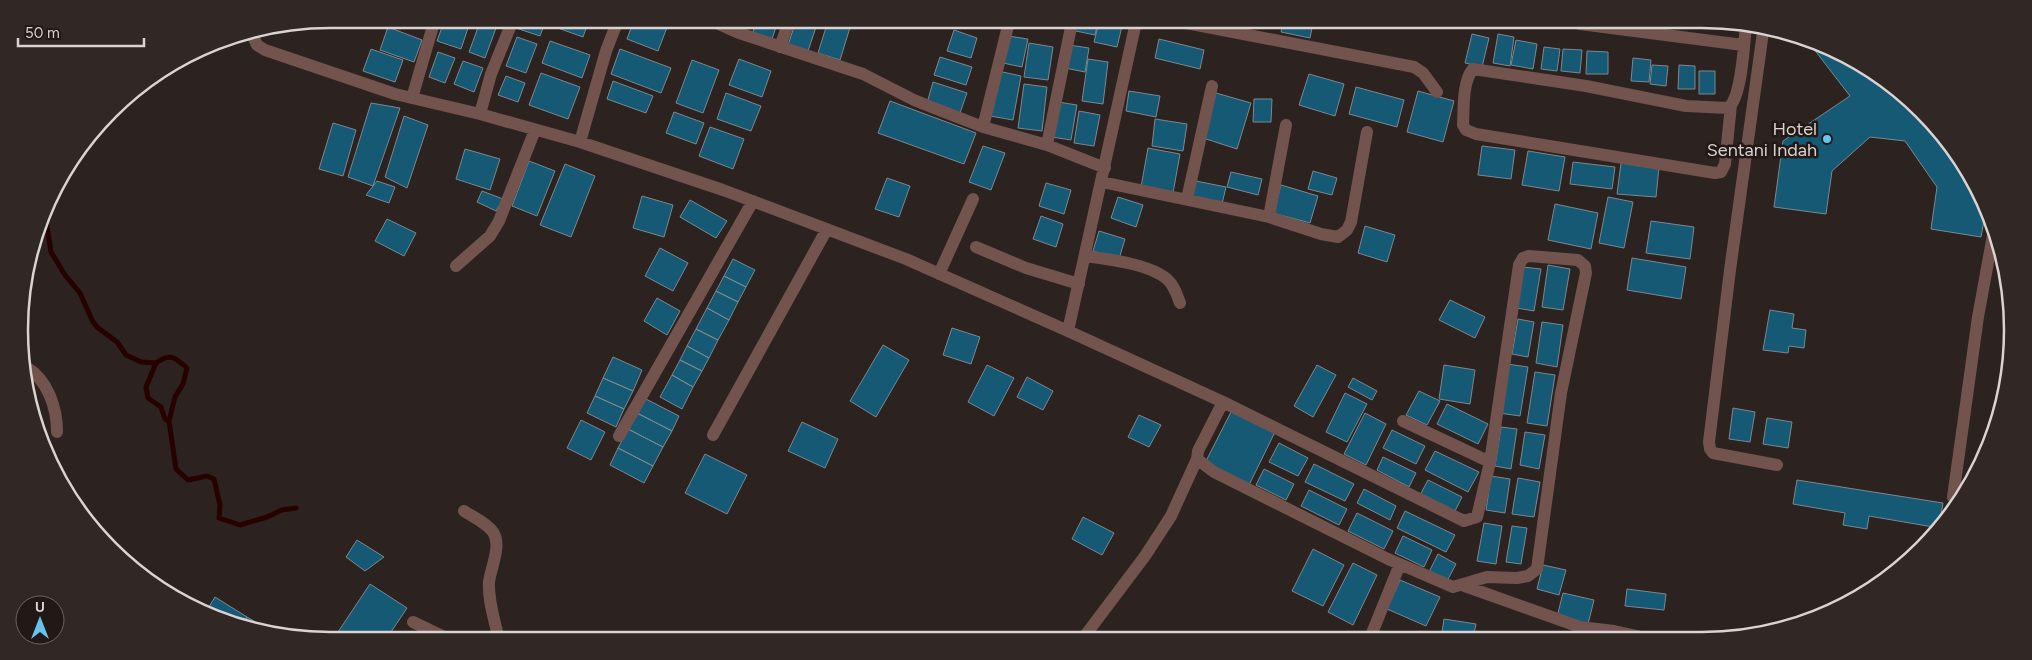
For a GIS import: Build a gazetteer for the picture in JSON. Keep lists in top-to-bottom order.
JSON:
{
  "places": ["Hotel Sentani Indah"],
  "scale_bar": "50 m",
  "north": "top"
}
